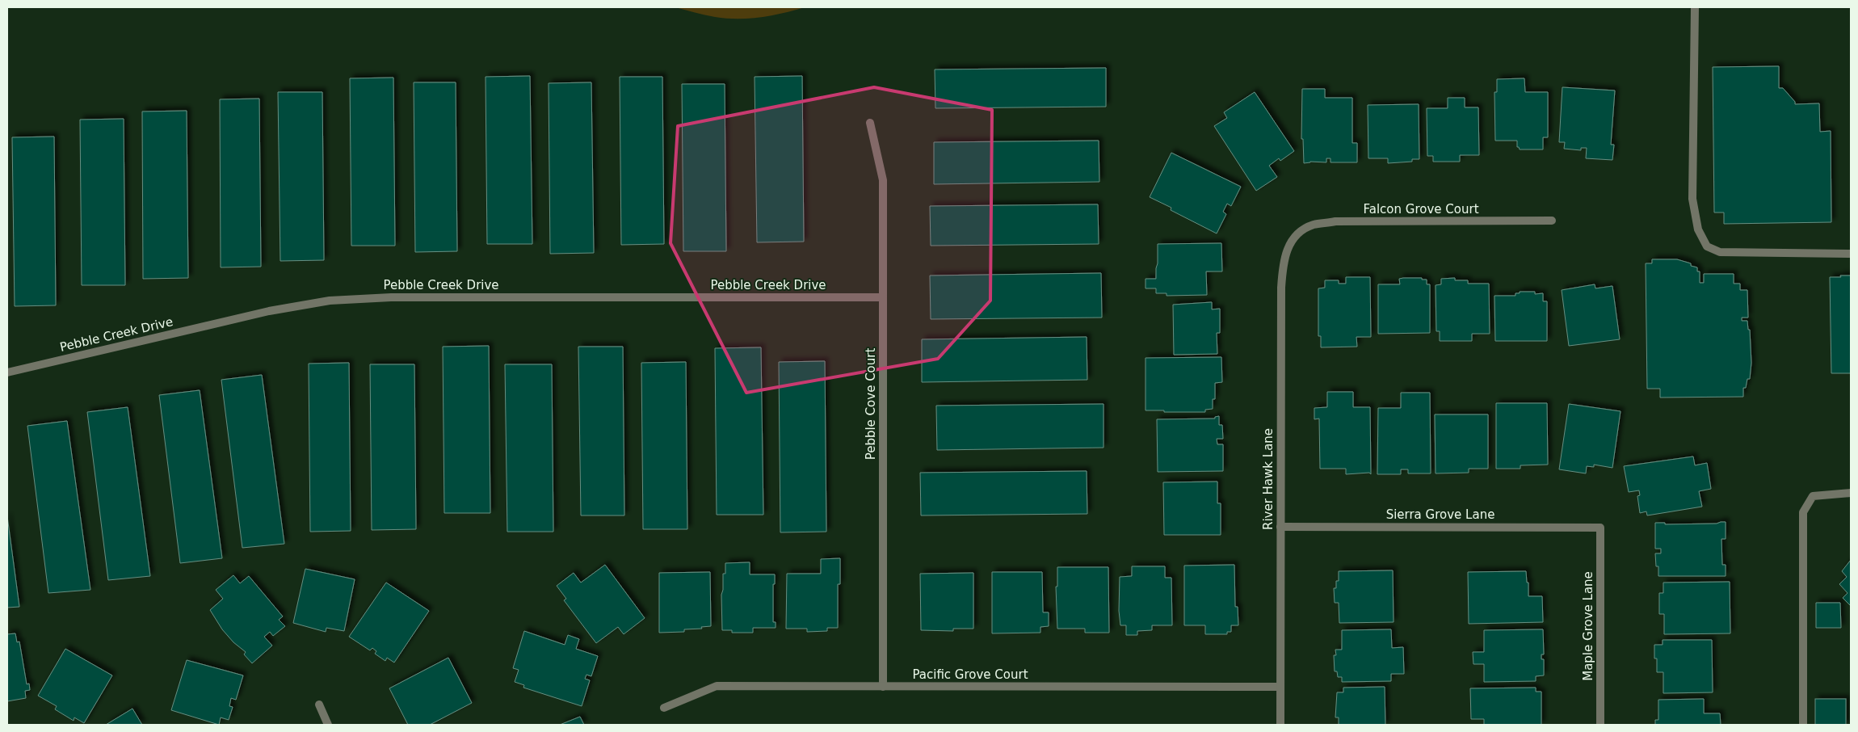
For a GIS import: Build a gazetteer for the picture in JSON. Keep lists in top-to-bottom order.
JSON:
{
  "streets": {
    "street": [
      "Falcon Grove Court",
      "Pebble Creek Drive",
      "Pebble Cove Court",
      "River Hawk Lane",
      "Sierra Grove Lane",
      "Maple Grove Lane",
      "Pacific Grove Court"
    ]
  },
  "crossings": [
    ["Falcon Grove Court", "River Hawk Lane"],
    ["Pebble Creek Drive", "Pebble Cove Court"],
    ["Pebble Cove Court", "Pacific Grove Court"],
    ["River Hawk Lane", "Sierra Grove Lane"],
    ["River Hawk Lane", "Pacific Grove Court"],
    ["Sierra Grove Lane", "Maple Grove Lane"]
  ]
}
